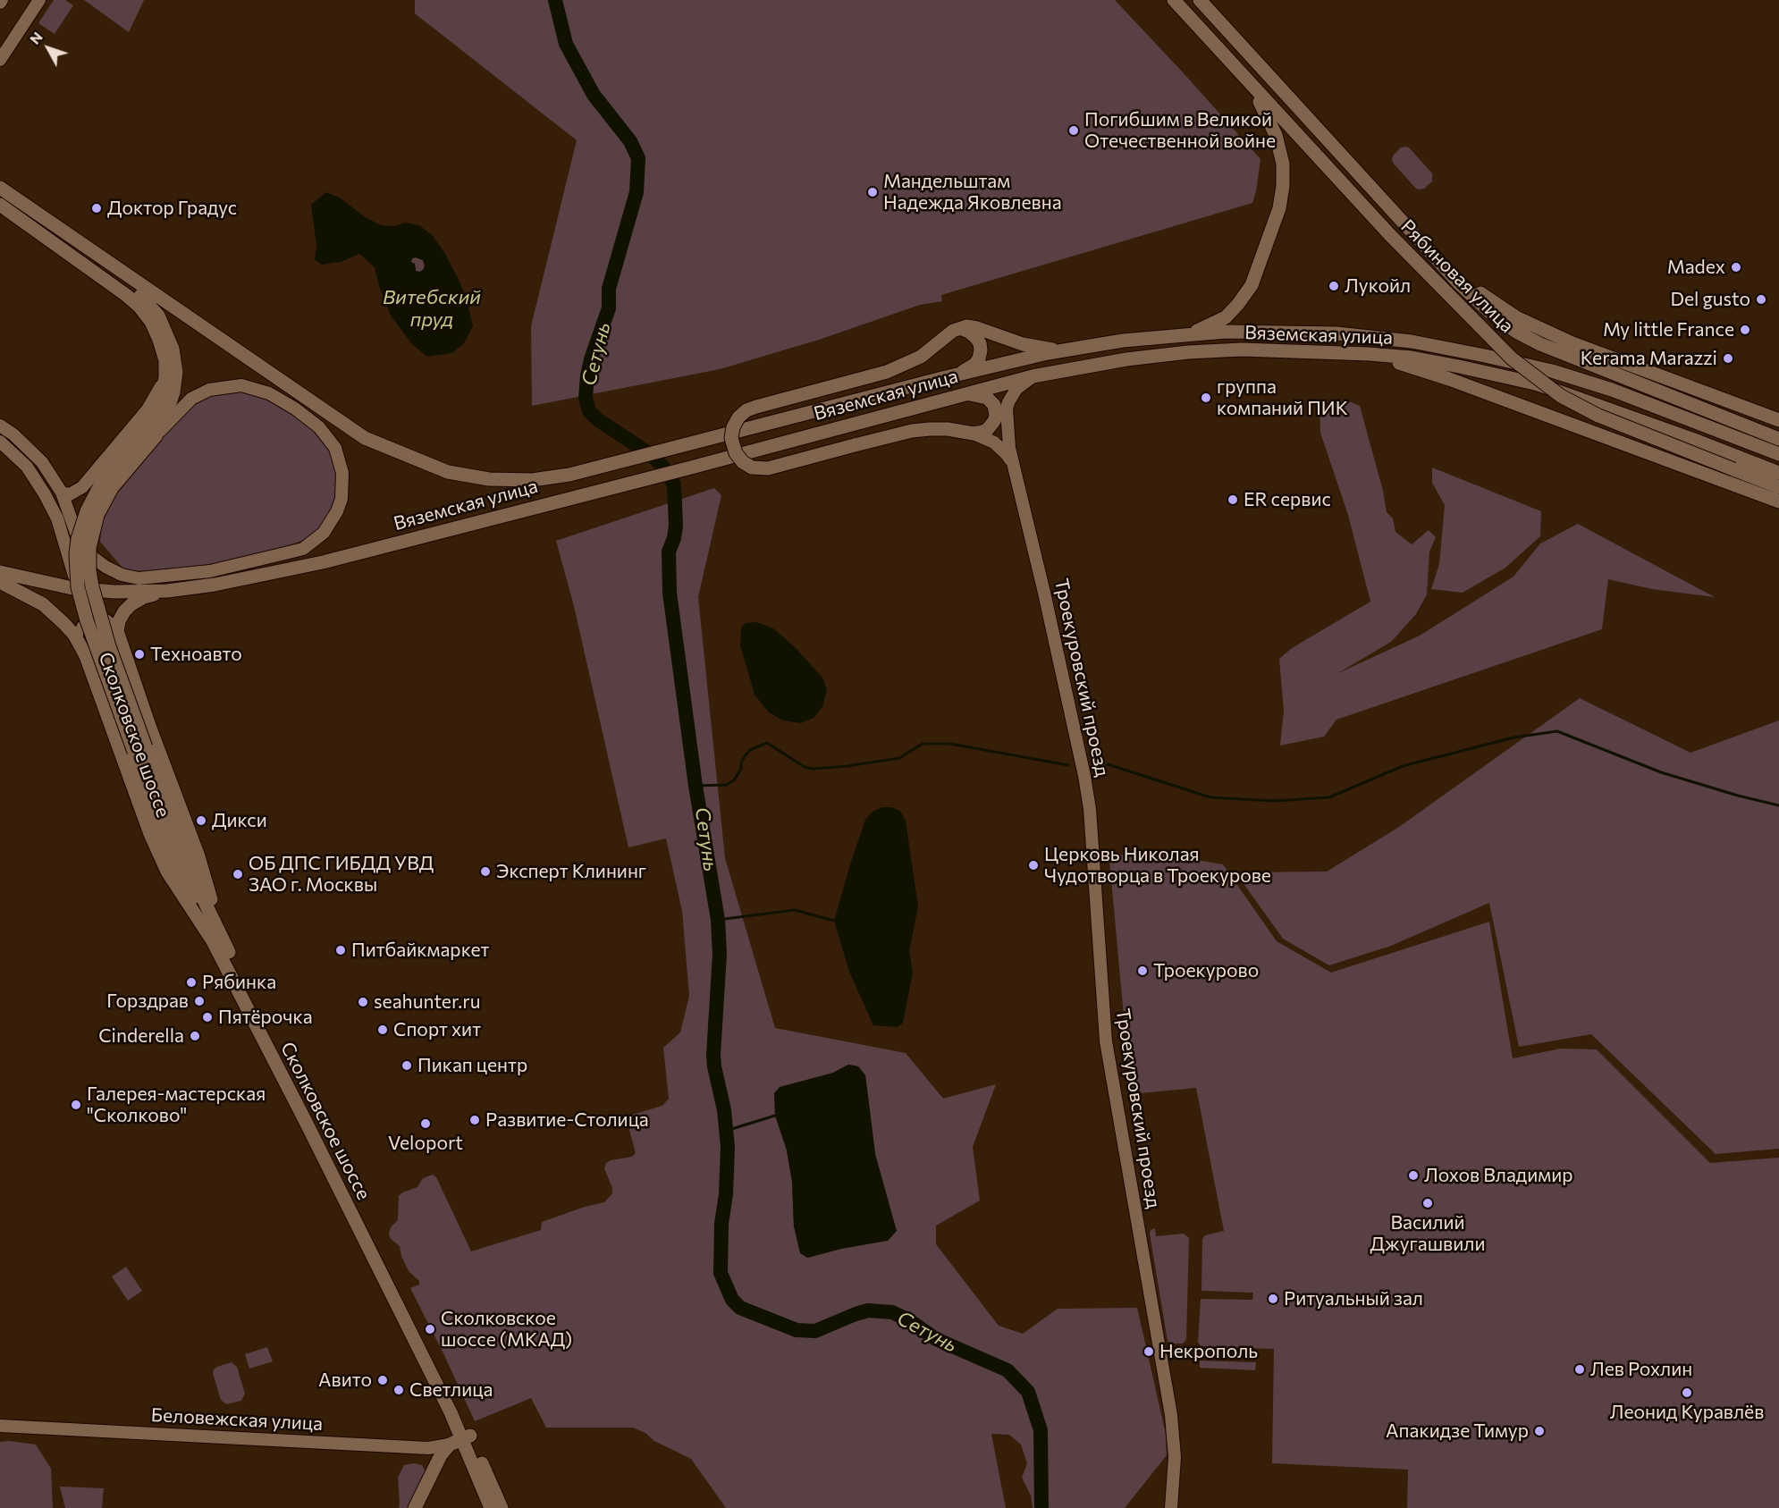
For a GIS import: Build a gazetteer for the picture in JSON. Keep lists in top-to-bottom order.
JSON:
{
  "streets": {
    "main road": ["Рябиновая улица", "Вяземская улица", "Сколковское шоссе"],
    "street": ["Троекуровский проезд", "Беловежская улица"]
  },
  "crossings": [
    ["Сколковское шоссе", "Беловежская улица"]
  ],
  "water": ["Витебский пруд", "Сетунь"],
  "places": [
    "Погибшим в Великой Отечественной войне",
    "Мандельштам Надежда Яковлевна",
    "Доктор Градус",
    "Madex",
    "Лукойл",
    "Del gusto",
    "My little France",
    "Kerama Marazzi",
    "группа компаний ПИК",
    "ER сервис",
    "Техноавто",
    "Дикси",
    "Церковь Николая Чудотворца в Троекурове",
    "Эксперт Клининг",
    "ОБ ДПС ГИБДД УВД ЗАО г. Москвы",
    "Питбайкмаркет",
    "Троекурово",
    "Рябинка",
    "Горздрав",
    "seahunter.ru",
    "Пятёрочка",
    "Спорт хит",
    "Cinderella",
    "Пикап центр",
    "Галерея-мастерская \"Сколково\"",
    "Развитие-Столица",
    "Veloport",
    "Лохов Владимир",
    "Василий Джугашвили",
    "Ритуальный зал",
    "Сколковское шоссе (МКАД)",
    "Некрополь",
    "Лев Рохлин",
    "Авито",
    "Светлица",
    "Леонид Куравлёв",
    "Апакидзе Тимур"
  ],
  "north": "top left"
}
